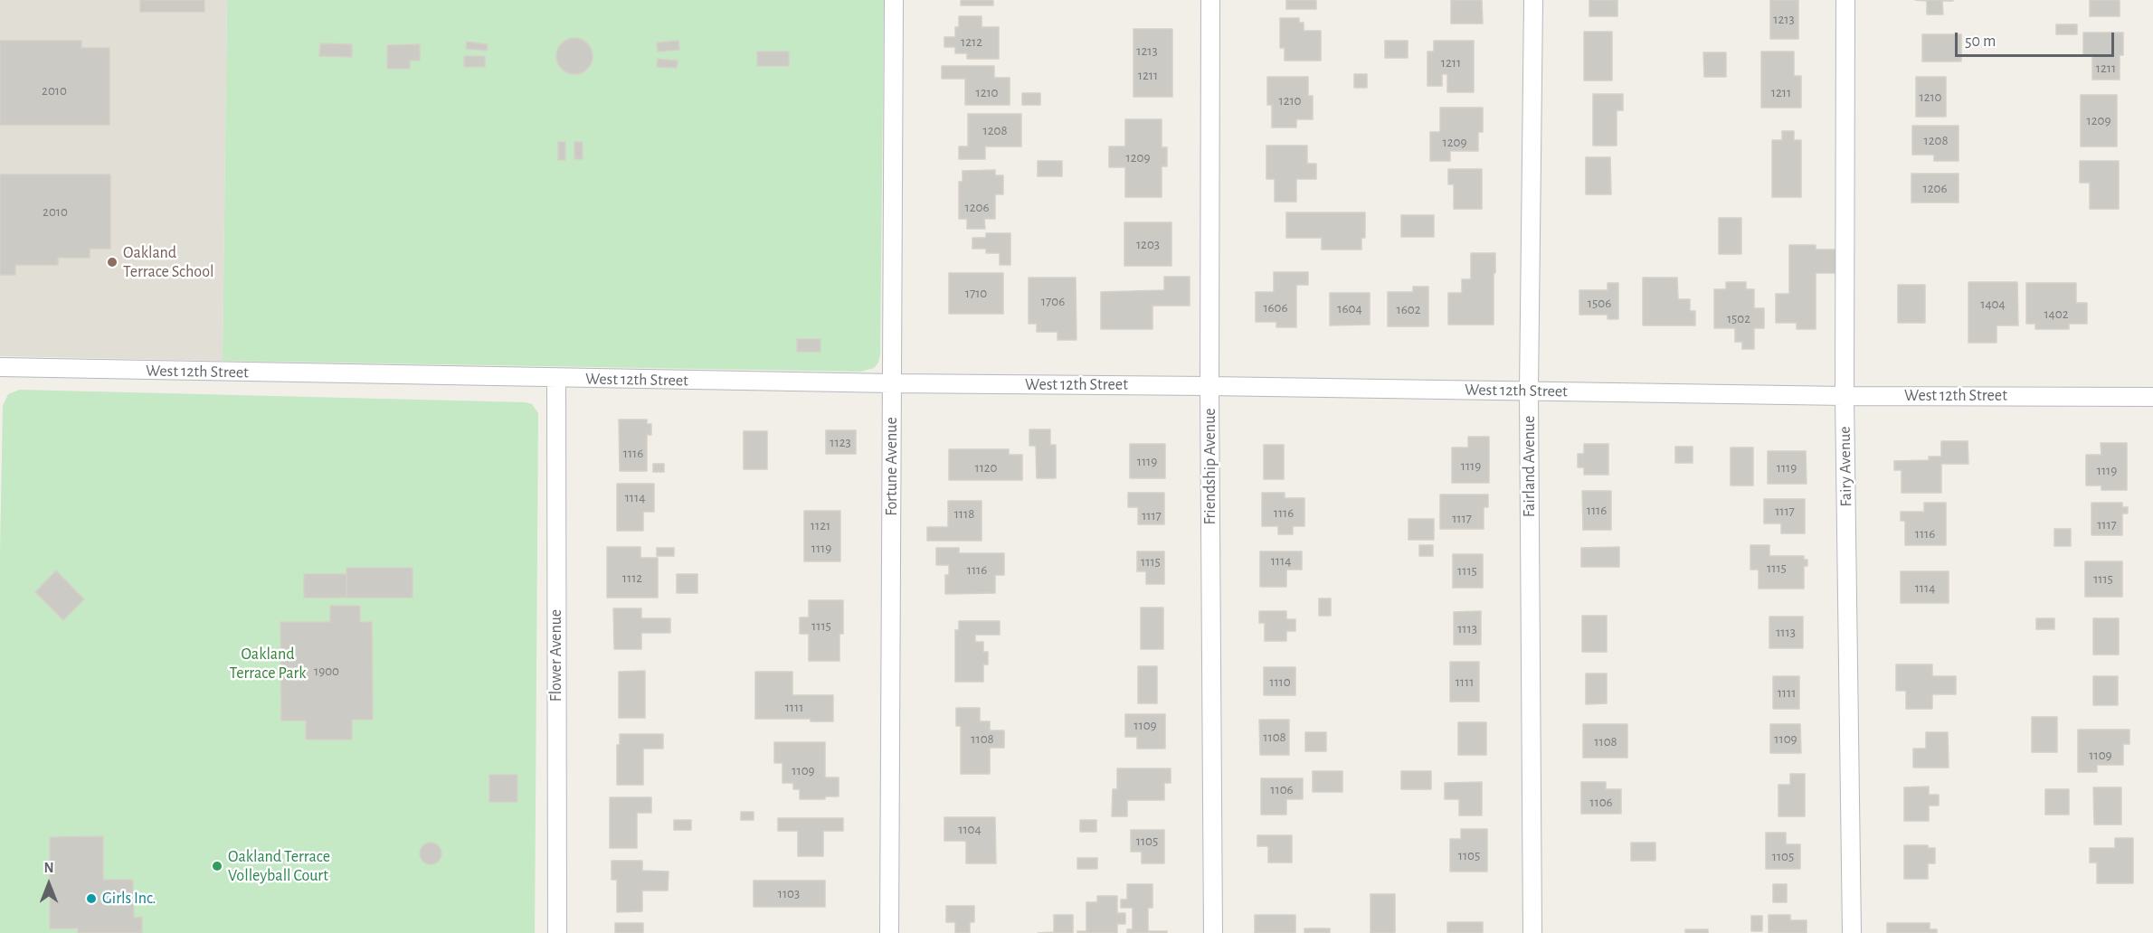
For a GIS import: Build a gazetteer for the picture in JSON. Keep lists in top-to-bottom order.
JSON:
{
  "streets": {
    "street": [
      "West 12th Street",
      "Fortune Avenue",
      "Friendship Avenue",
      "Fairland Avenue",
      "Fairy Avenue",
      "Flower Avenue"
    ]
  },
  "crossings": [
    ["West 12th Street", "Fortune Avenue"],
    ["West 12th Street", "Friendship Avenue"],
    ["West 12th Street", "Fairland Avenue"],
    ["West 12th Street", "Fairy Avenue"],
    ["West 12th Street", "Flower Avenue"]
  ],
  "parks": ["Oakland Terrace Park"],
  "places": ["Oakland Terrace School", "Oakland Terrace Volleyball Court", "Girls Inc."],
  "house_numbers": [
    "1213",
    "1212",
    "1213",
    "1211",
    "1211",
    "1211",
    "2010",
    "1210",
    "1211",
    "1210",
    "1210",
    "1209",
    "1208",
    "1208",
    "1209",
    "1209",
    "1206",
    "1206",
    "2010",
    "1203",
    "1710",
    "1706",
    "1506",
    "1404",
    "1606",
    "1604",
    "1602",
    "1402",
    "1502",
    "1123",
    "1116",
    "1119",
    "1119",
    "1120",
    "1119",
    "1119",
    "1114",
    "1116",
    "1117",
    "1116",
    "1118",
    "1117",
    "1117",
    "1117",
    "1121",
    "1116",
    "1119",
    "1114",
    "1115",
    "1115",
    "1116",
    "1115",
    "1112",
    "1115",
    "1114",
    "1115",
    "1113",
    "1113",
    "1900",
    "1110",
    "1111",
    "1111",
    "1111",
    "1109",
    "1108",
    "1108",
    "1109",
    "1108",
    "1109",
    "1109",
    "1106",
    "1106",
    "1104",
    "1105",
    "1105",
    "1105",
    "1103"
  ],
  "scale_bar": "50 m",
  "north": "top"
}
